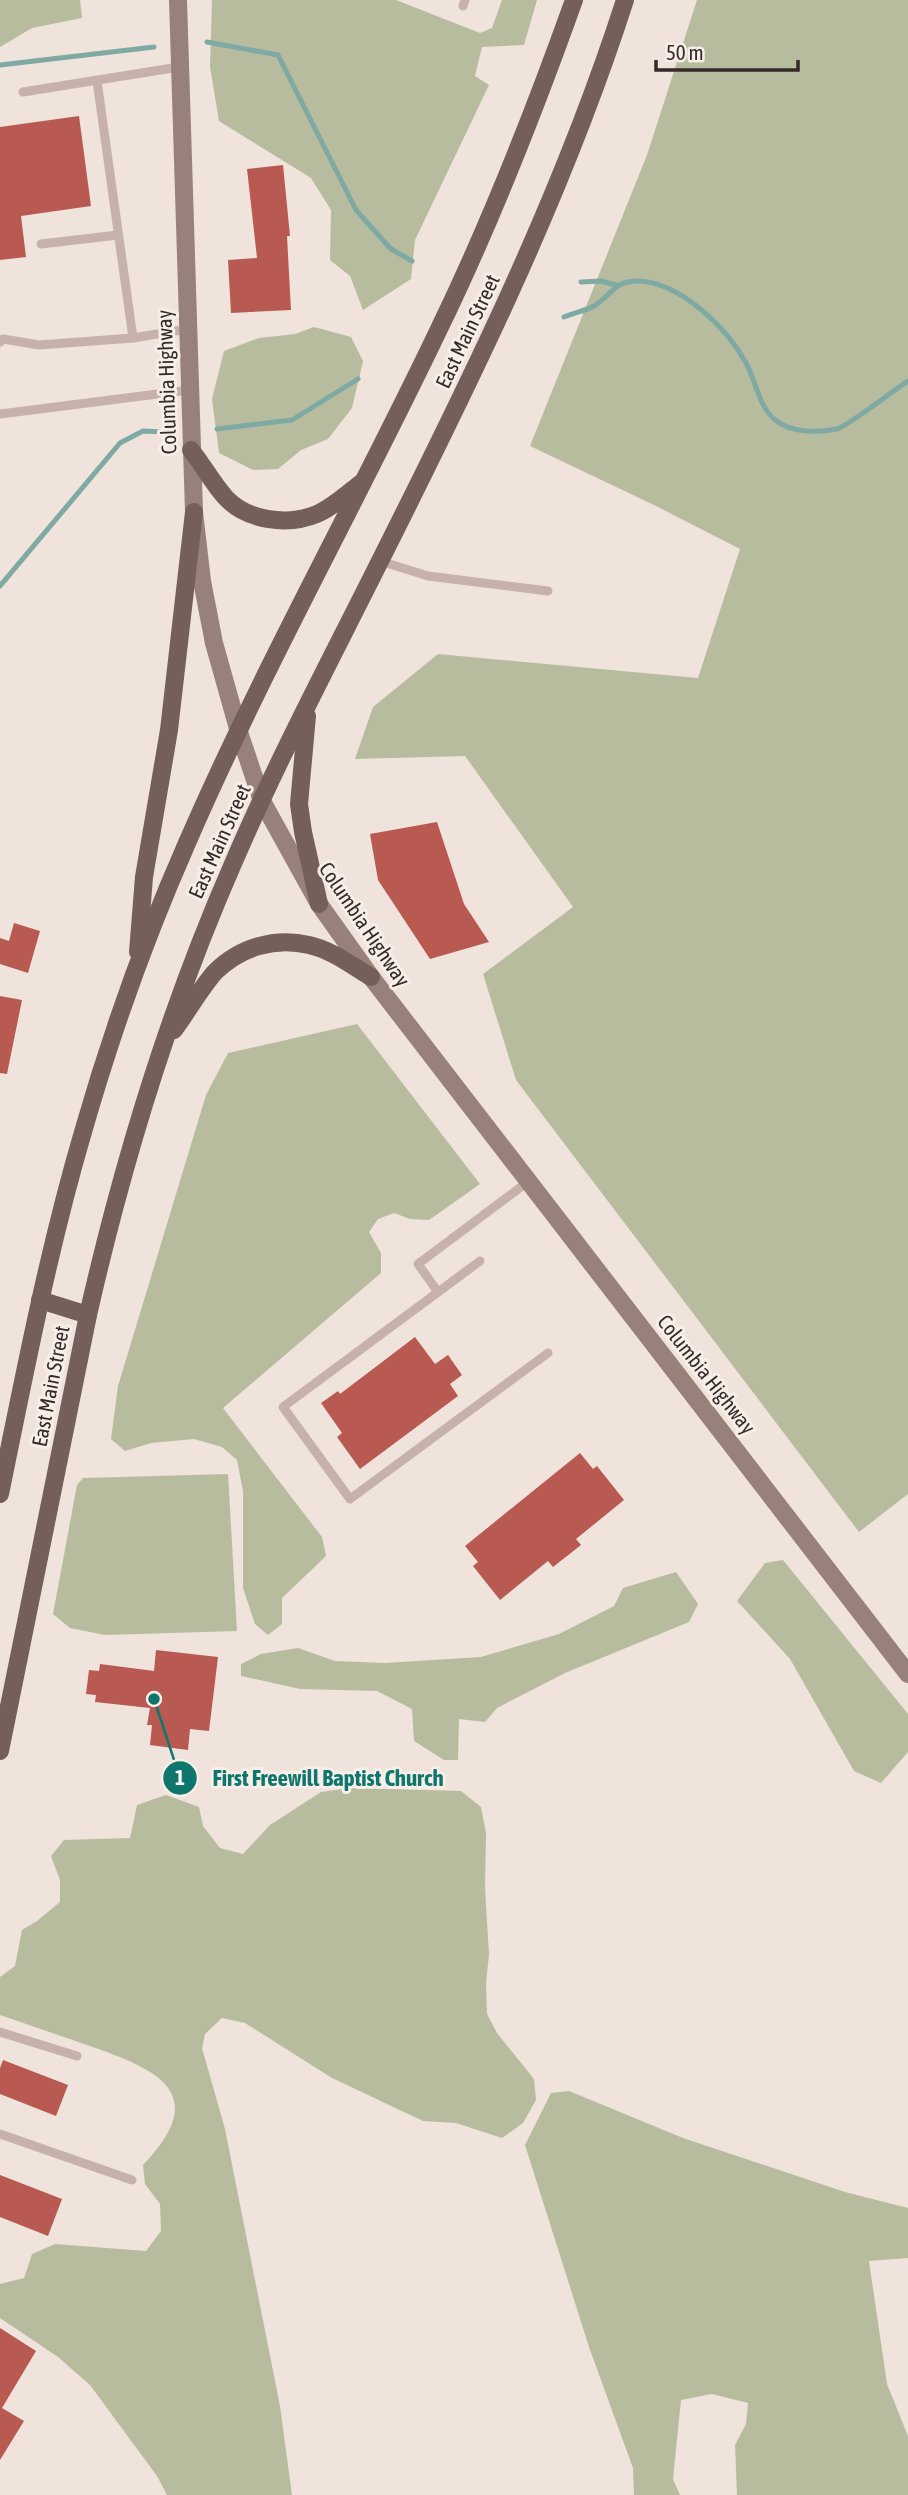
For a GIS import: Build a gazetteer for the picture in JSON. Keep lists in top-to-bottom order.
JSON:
{
  "streets": {
    "main road": ["East Main Street", "Columbia Highway"]
  },
  "crossings": [
    ["East Main Street", "Columbia Highway"]
  ],
  "places": ["First Freewill Baptist Church"],
  "scale_bar": "50 m"
}
